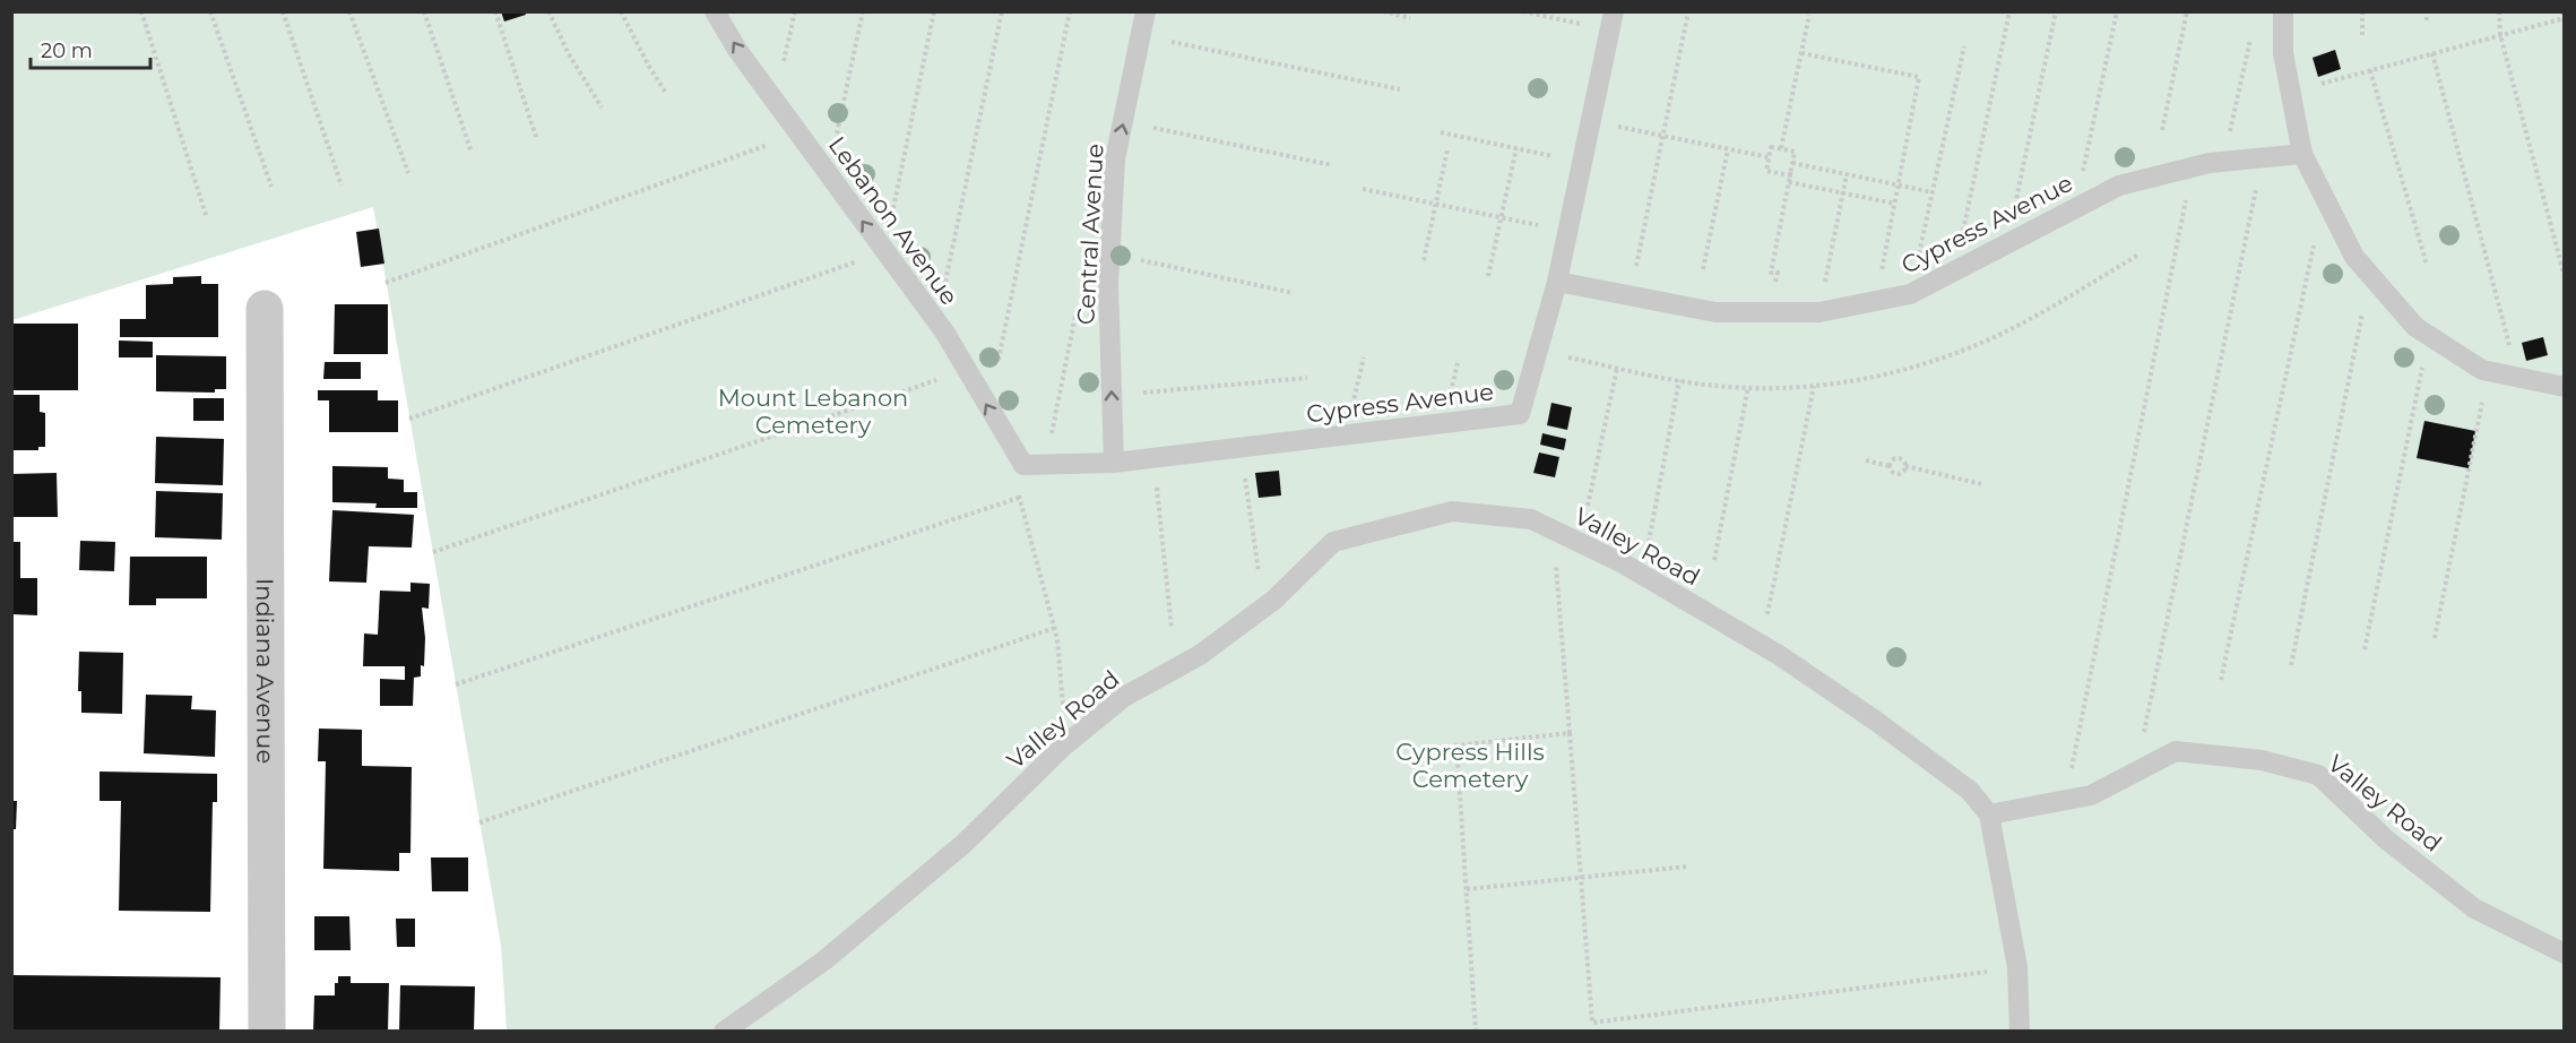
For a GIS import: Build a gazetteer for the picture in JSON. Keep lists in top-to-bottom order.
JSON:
{
  "streets": {
    "street": ["Indiana Avenue"],
    "lane": [
      "Lebanon Avenue",
      "Cypress Avenue",
      "Central Avenue",
      "Valley Road"
    ]
  },
  "crossings": [
    ["Lebanon Avenue", "Cypress Avenue"],
    ["Cypress Avenue", "Central Avenue"]
  ],
  "one_way": ["Lebanon Avenue", "Central Avenue"],
  "parks": ["Mount Lebanon Cemetery", "Cypress Hills Cemetery"],
  "scale_bar": "20 m"
}
